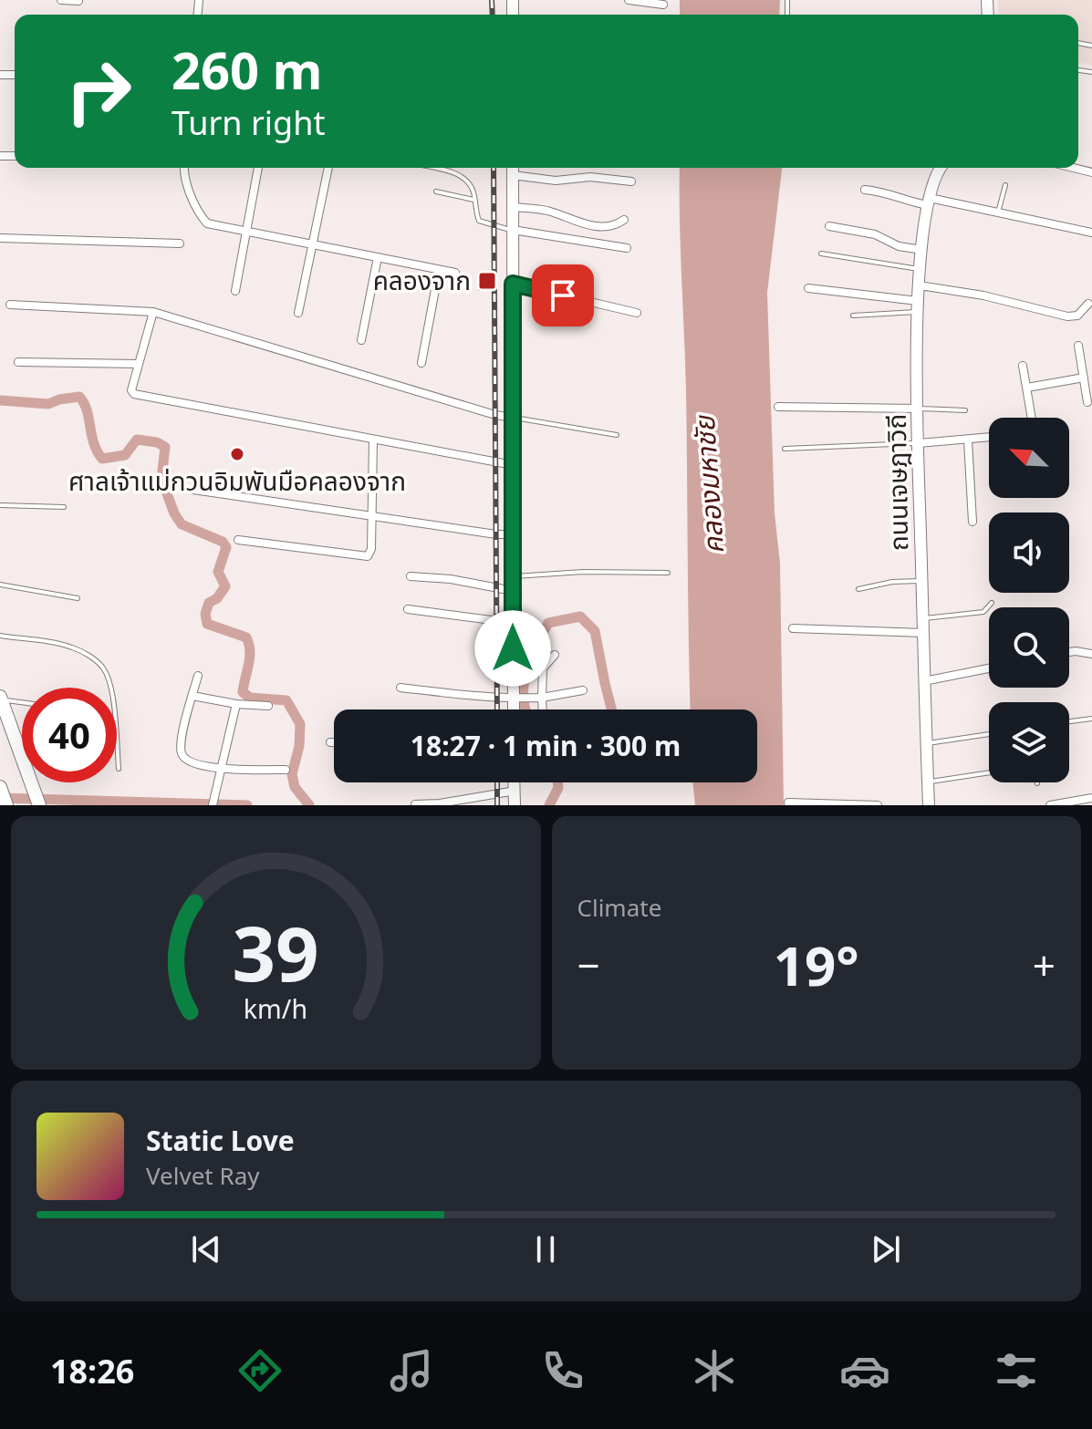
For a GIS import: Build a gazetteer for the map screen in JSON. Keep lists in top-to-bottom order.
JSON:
{
  "streets": {
    "street": ["ถนนเจษฎาวิถี"]
  },
  "water": ["คลองมหาชัย"],
  "places": {
    "transit": ["คลองจาก"],
    "other": ["ศาลเจ้าแม่กวนอิมพันมือคลองจาก"]
  },
  "north": "top left",
  "page": {
    "turn": ["260 m", "Turn right"],
    "limit": "40",
    "trip": "18:27 · 1 min · 300 m",
    "tile": "Climate",
    "heat": ["−", "19°", "+"],
    "song": ["Static Love", "Velvet Ray"],
    "tabs": "18:26",
    "gauge": ["39", "km/h"]
  }
}
